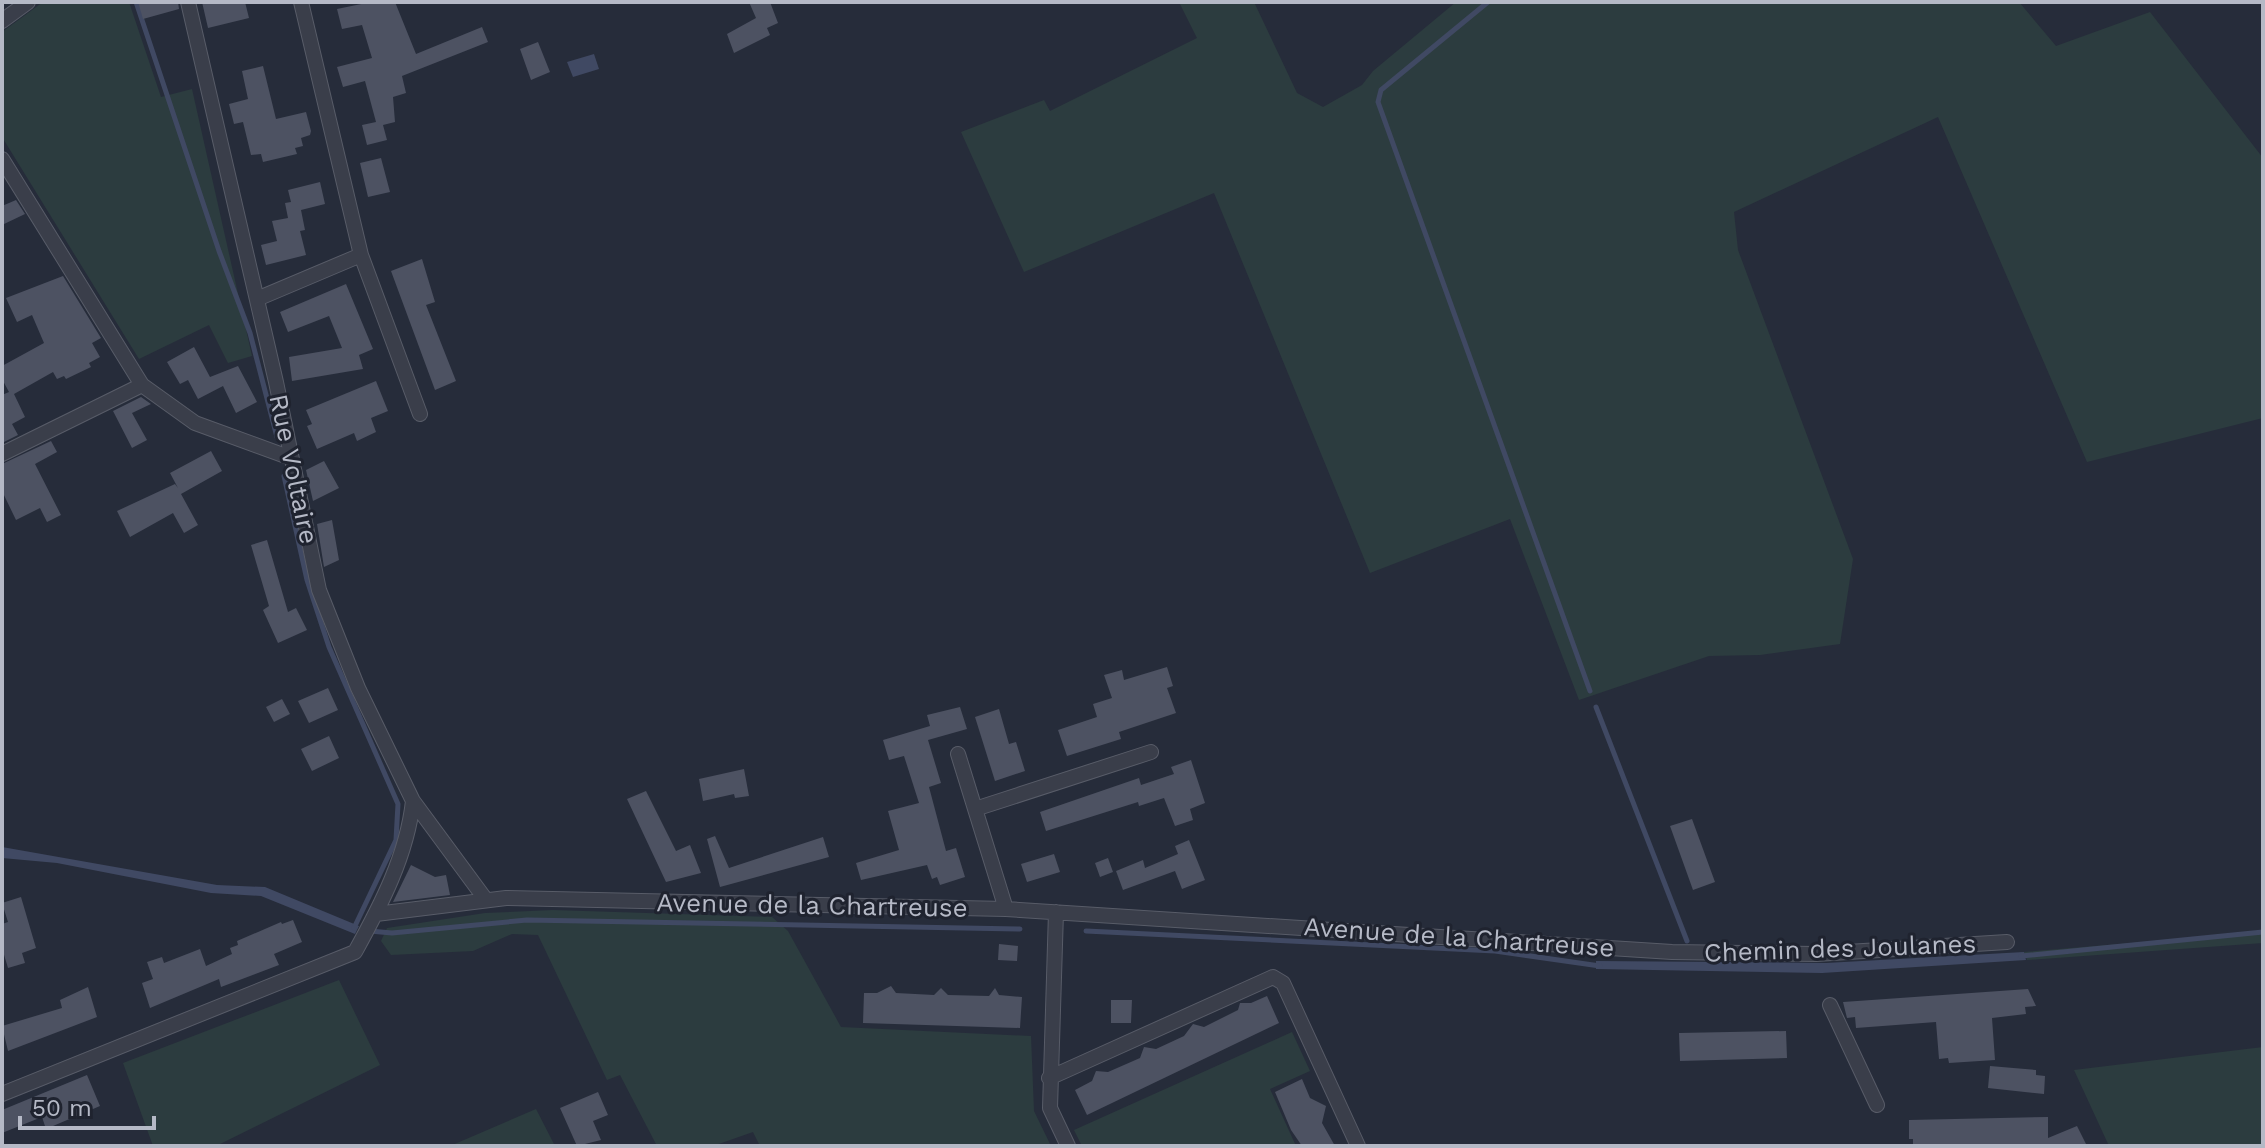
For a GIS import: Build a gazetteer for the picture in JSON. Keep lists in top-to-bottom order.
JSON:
{
  "streets": {
    "street": ["Rue Voltaire", "Avenue de la Chartreuse", "Chemin des Joulanes"]
  },
  "crossings": [
    ["Rue Voltaire", "Avenue de la Chartreuse"],
    ["Avenue de la Chartreuse", "Chemin des Joulanes"]
  ],
  "scale_bar": "50 m"
}
